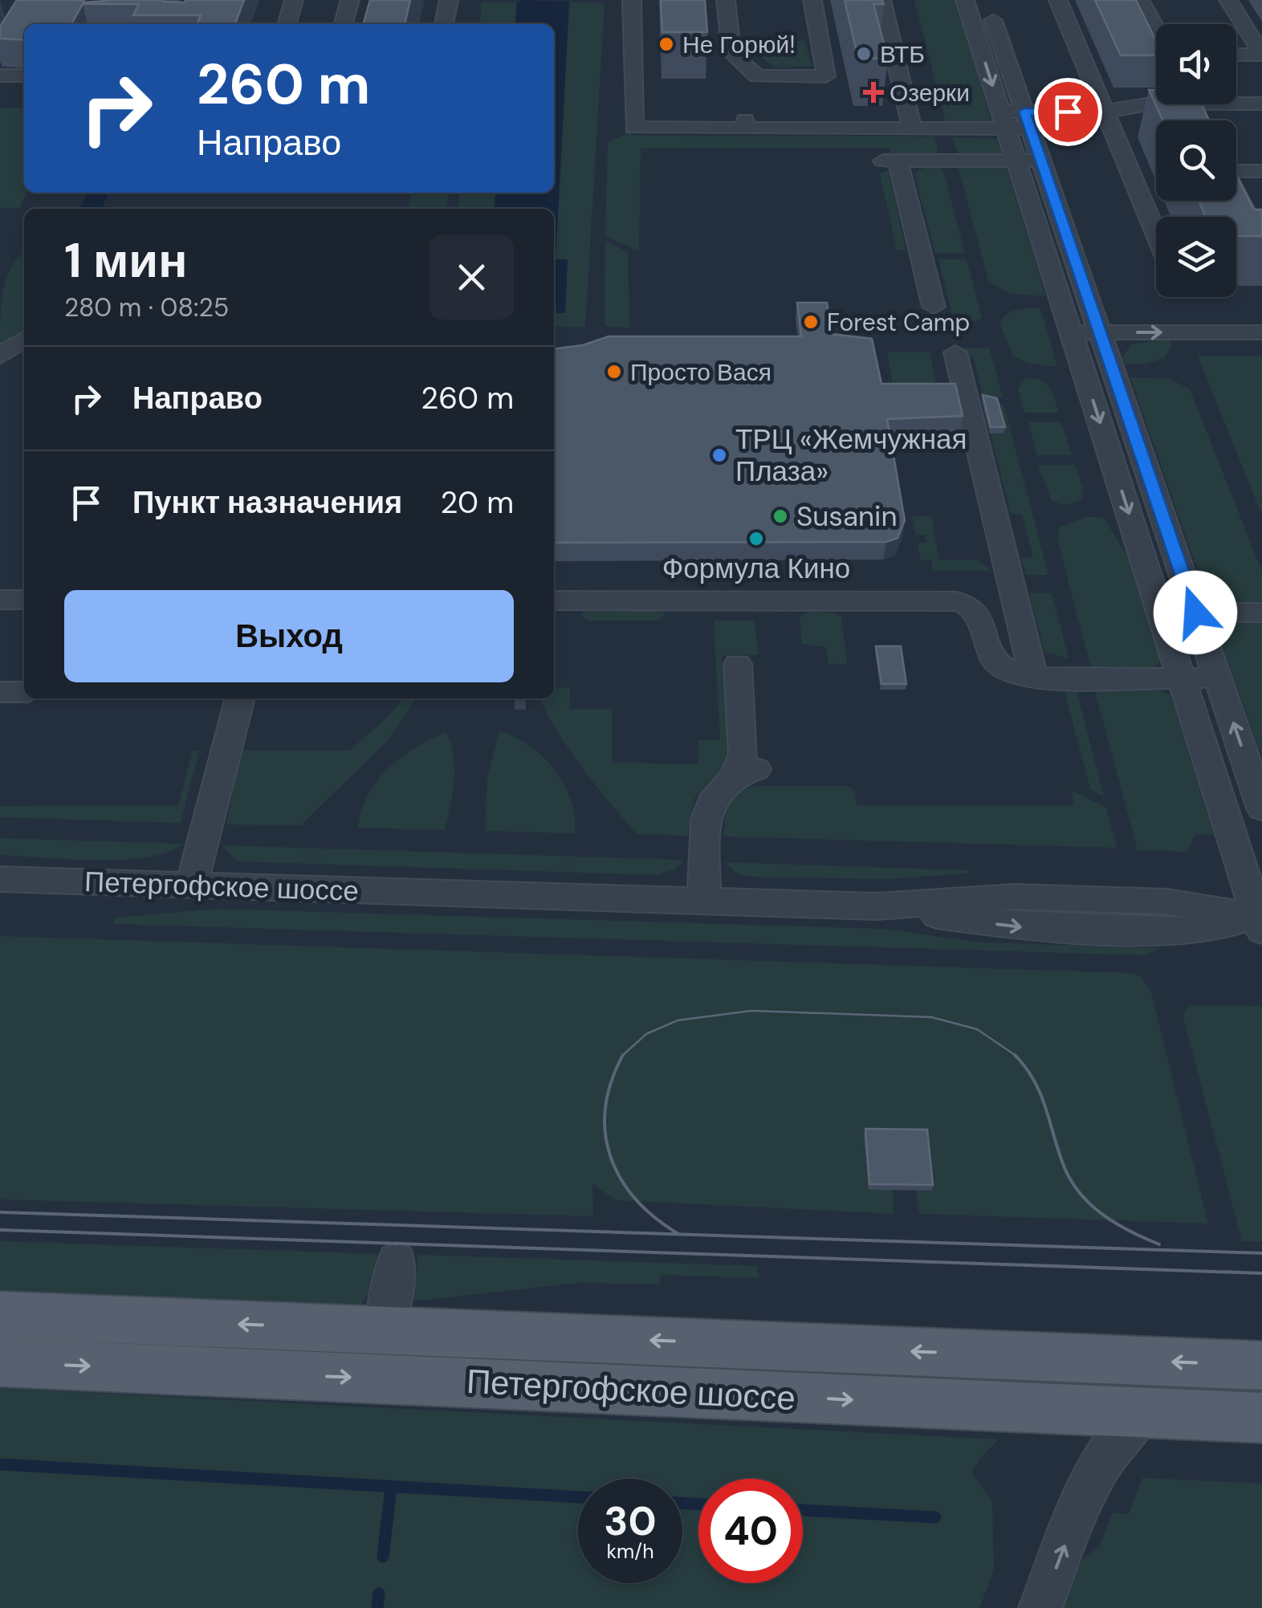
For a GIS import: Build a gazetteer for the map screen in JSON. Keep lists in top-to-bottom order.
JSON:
{
  "streets": {
    "main road": ["Петергофское шоссе"]
  },
  "places": {
    "other": [
      "Не Горюй!",
      "ВТБ",
      "Forest Camp",
      "Просто Вася",
      "ТРЦ «Жемчужная Плаза»",
      "Susanin",
      "Формула Кино"
    ],
    "health": ["Озерки"]
  },
  "page": {
    "turn": ["260 m", "Направо"],
    "heading": ["1 мин", "280 m · 08:25"],
    "list": [
      {
        "name": "Направо",
        "value": "260 m"
      },
      {
        "name": "Пункт назначения",
        "value": "20 m"
      }
    ],
    "buttons": "Выход",
    "speed": "30 km/h",
    "limit": "40"
  }
}
